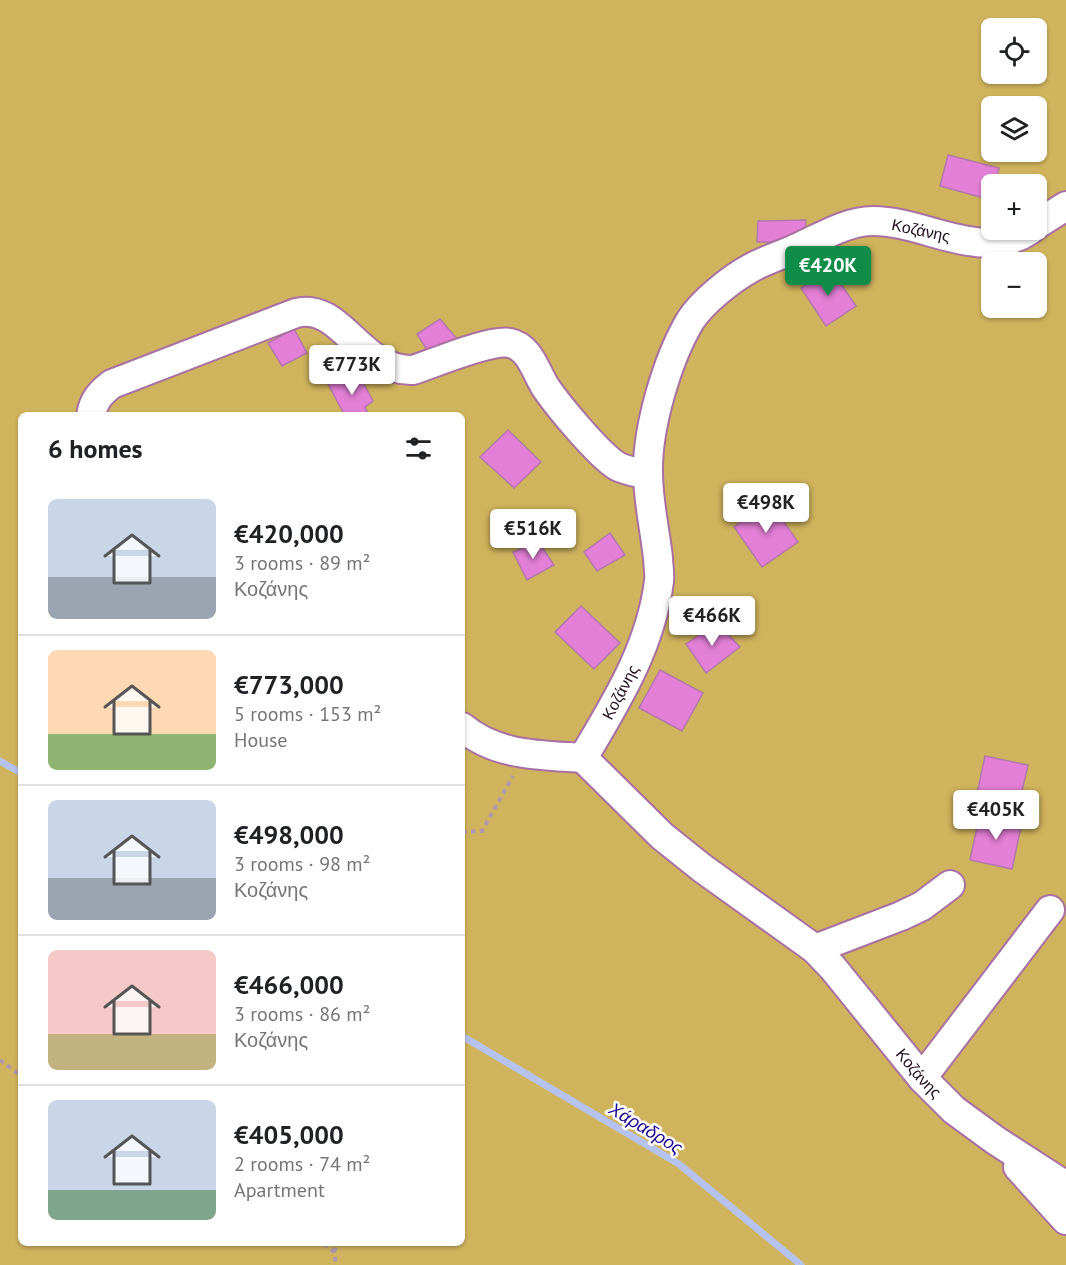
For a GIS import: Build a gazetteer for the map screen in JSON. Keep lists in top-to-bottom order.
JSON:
{
  "streets": {
    "street": ["Κοζάνης"]
  },
  "water": ["Χάραδρος"],
  "page": {
    "map_buttons": ["+", "−"],
    "price": [
      "€420K",
      "€773K",
      "€498K",
      "€516K",
      "€466K",
      "€405K"
    ],
    "heading": "6 homes",
    "list": [
      {
        "name": "€420,000",
        "note": "3 rooms · 89 m² · Κοζάνης"
      },
      {
        "name": "€773,000",
        "note": "5 rooms · 153 m² · House"
      },
      {
        "name": "€498,000",
        "note": "3 rooms · 98 m² · Κοζάνης"
      },
      {
        "name": "€466,000",
        "note": "3 rooms · 86 m² · Κοζάνης"
      },
      {
        "name": "€405,000",
        "note": "2 rooms · 74 m² · Apartment"
      }
    ]
  }
}
